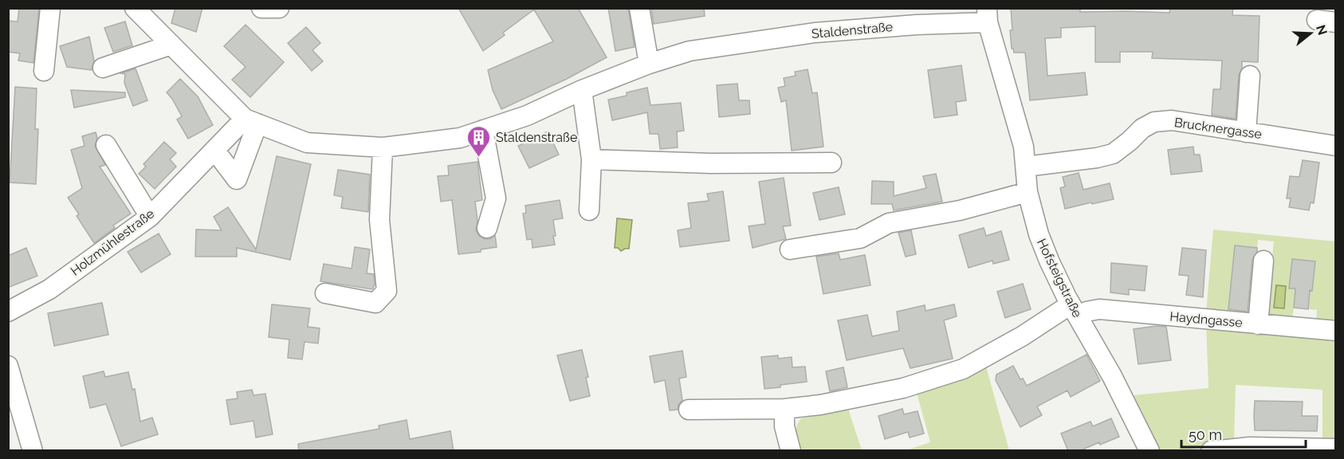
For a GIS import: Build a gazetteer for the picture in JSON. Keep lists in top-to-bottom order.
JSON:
{
  "streets": {
    "street": [
      "Staldenstraße",
      "Brucknergasse",
      "Holzmühlestraße",
      "Hofsteigstraße",
      "Haydngasse"
    ]
  },
  "crossings": [
    ["Staldenstraße", "Holzmühlestraße"],
    ["Staldenstraße", "Hofsteigstraße"],
    ["Brucknergasse", "Hofsteigstraße"],
    ["Hofsteigstraße", "Haydngasse"]
  ],
  "places": {
    "building": ["Staldenstraße"]
  },
  "scale_bar": "50 m",
  "north": "right"
}
